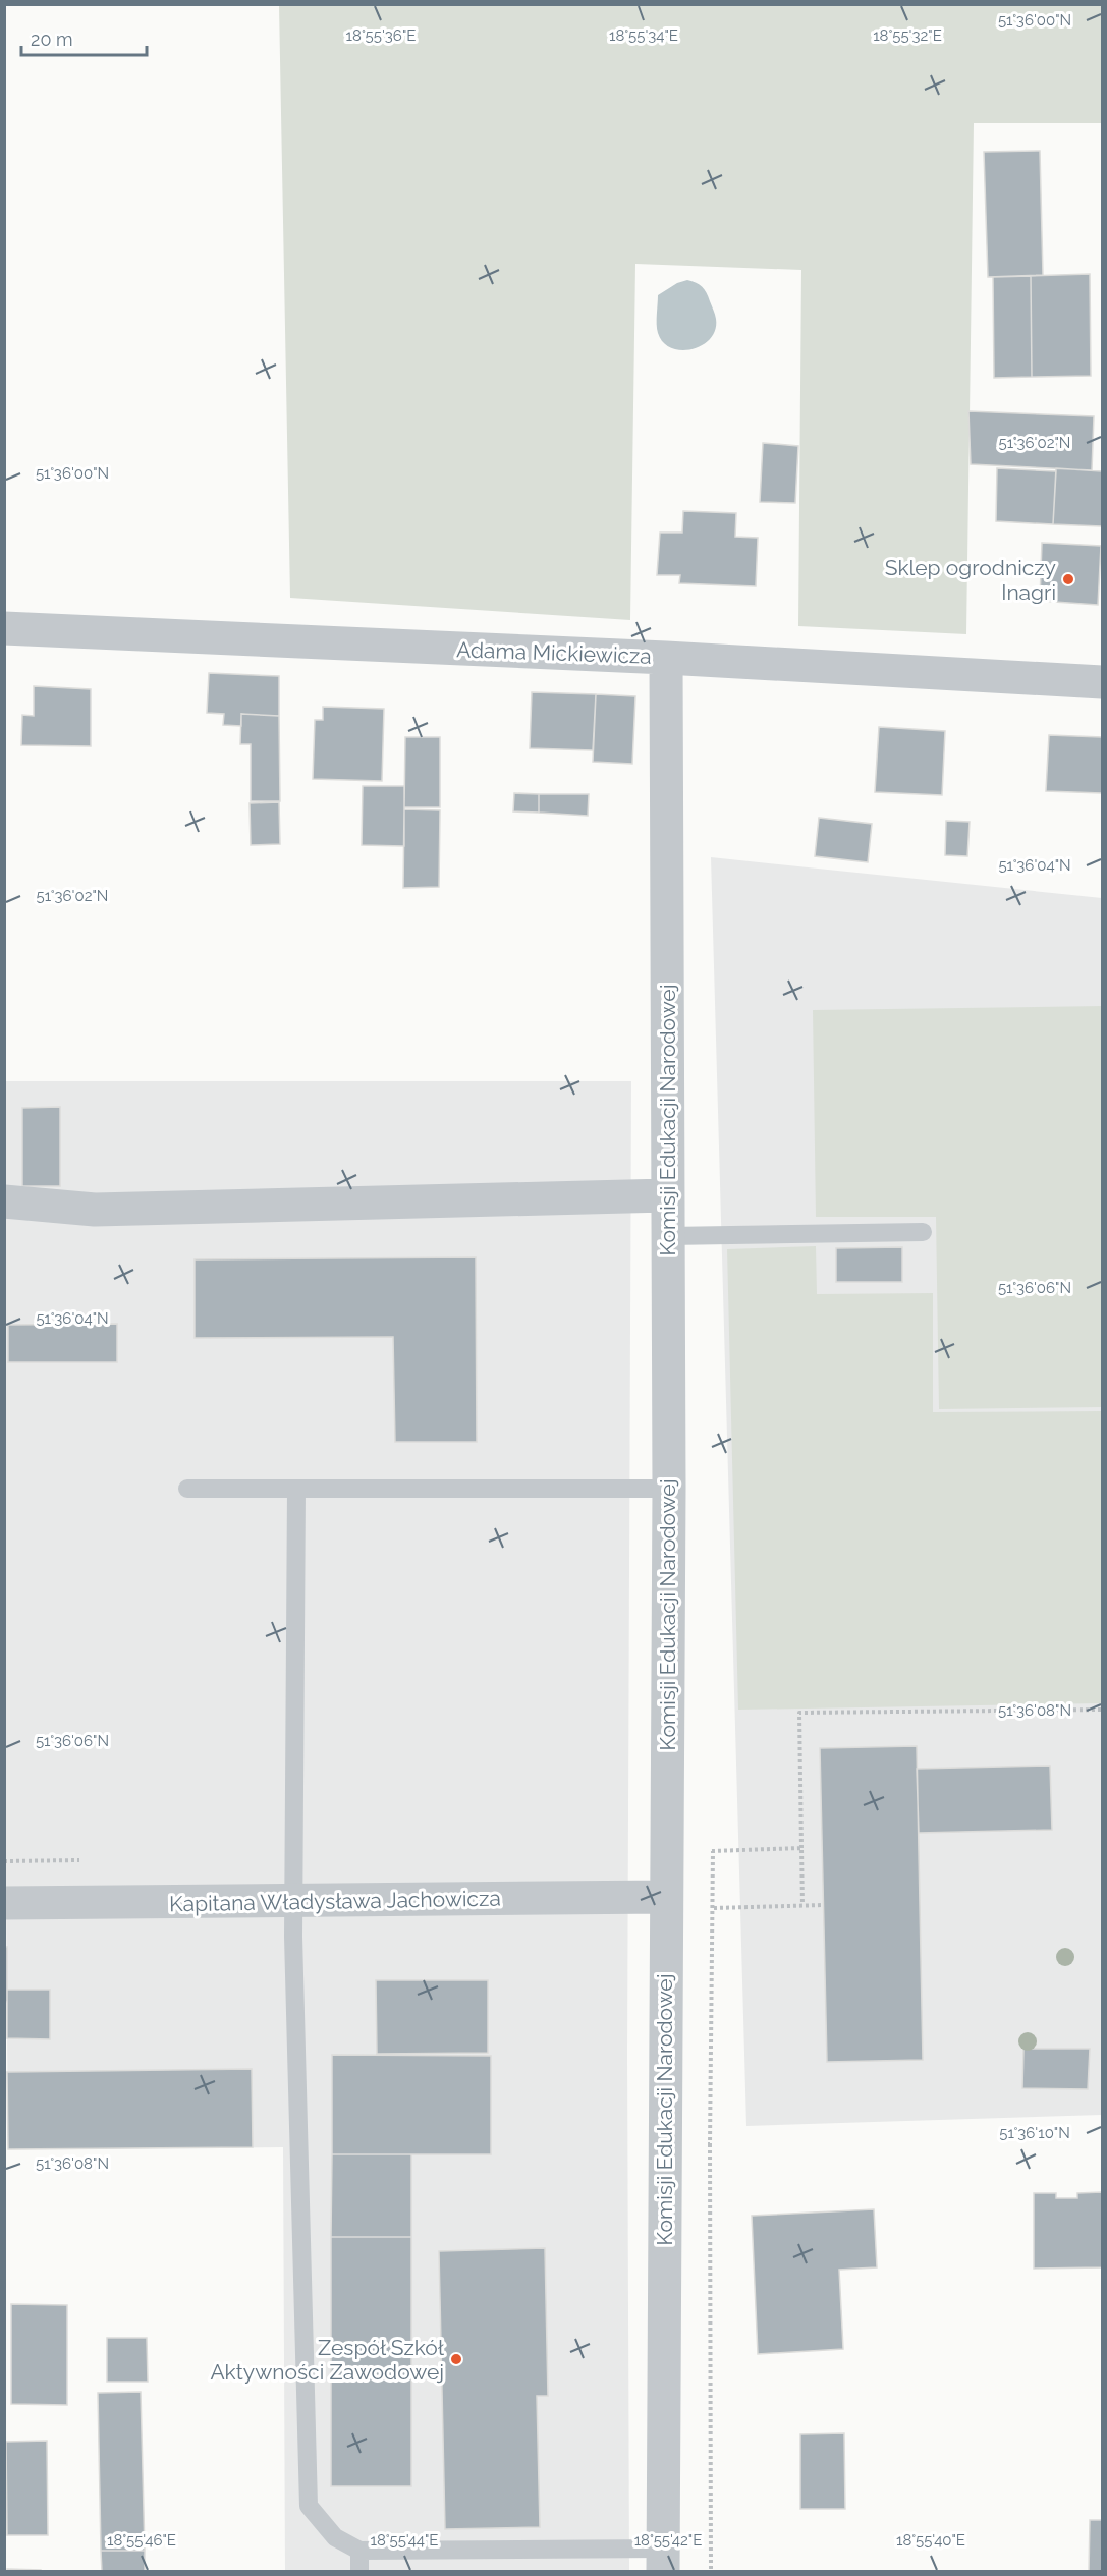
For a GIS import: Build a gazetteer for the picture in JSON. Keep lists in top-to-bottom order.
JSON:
{
  "streets": {
    "street": ["Adama Mickiewicza", "Komisji Edukacji Narodowej", "Kapitana Władysława Jachowicza"]
  },
  "crossings": [
    ["Adama Mickiewicza", "Komisji Edukacji Narodowej"],
    ["Komisji Edukacji Narodowej", "Kapitana Władysława Jachowicza"]
  ],
  "places": ["Sklep ogrodniczy Inagri", "Zespół Szkół Aktywności Zawodowej"],
  "scale_bar": "20 m",
  "coordinates": [
    "51°36'00\"N",
    "18°55'36\"E",
    "18°55'34\"E",
    "18°55'32\"E",
    "51°36'02\"N",
    "51°36'04\"N",
    "51°36'06\"N",
    "51°36'08\"N",
    "51°36'10\"N",
    "18°55'46\"E",
    "18°55'44\"E",
    "18°55'42\"E",
    "18°55'40\"E"
  ]
}
